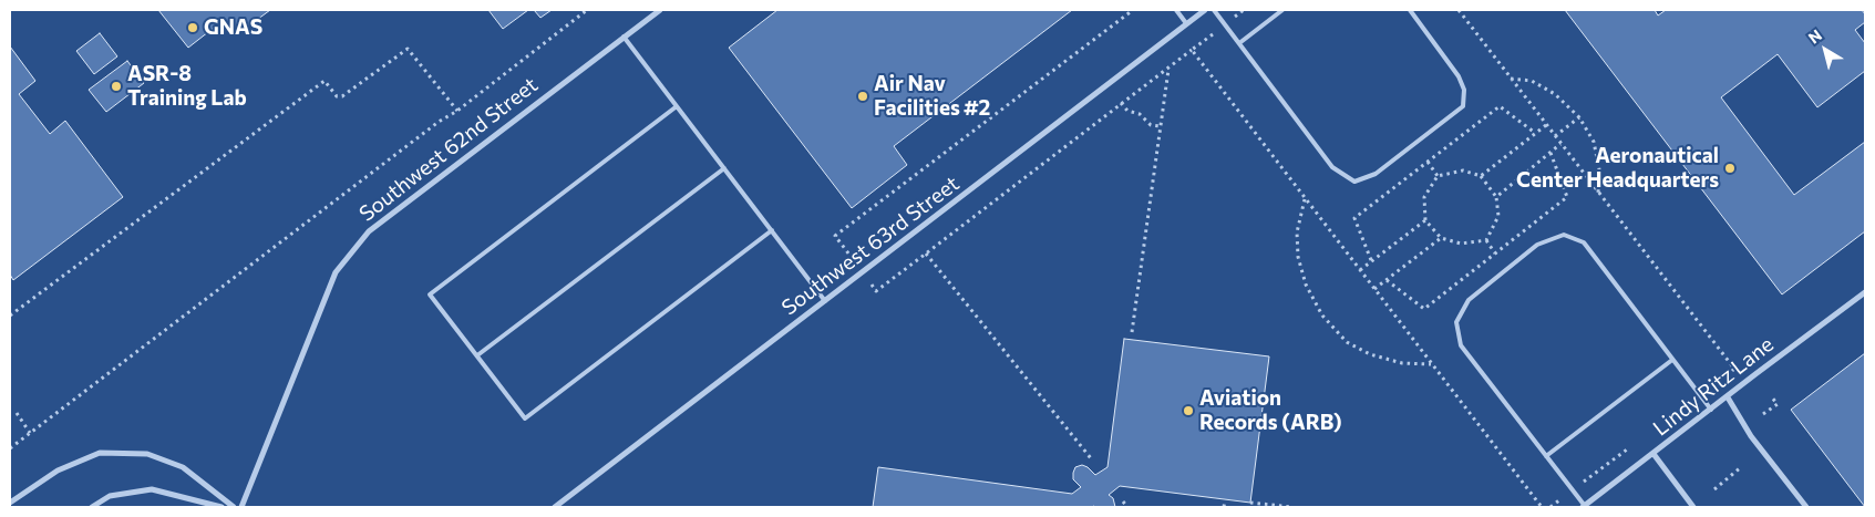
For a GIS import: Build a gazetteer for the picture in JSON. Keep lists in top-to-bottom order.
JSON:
{
  "streets": {
    "street": ["Southwest 62nd Street", "Southwest 63rd Street", "Lindy Ritz Lane"]
  },
  "places": [
    "GNAS",
    "ASR-8 Training Lab",
    "Air Nav Facilities #2",
    "Aeronautical Center Headquarters",
    "Aviation Records (ARB)"
  ],
  "north": "top left"
}
